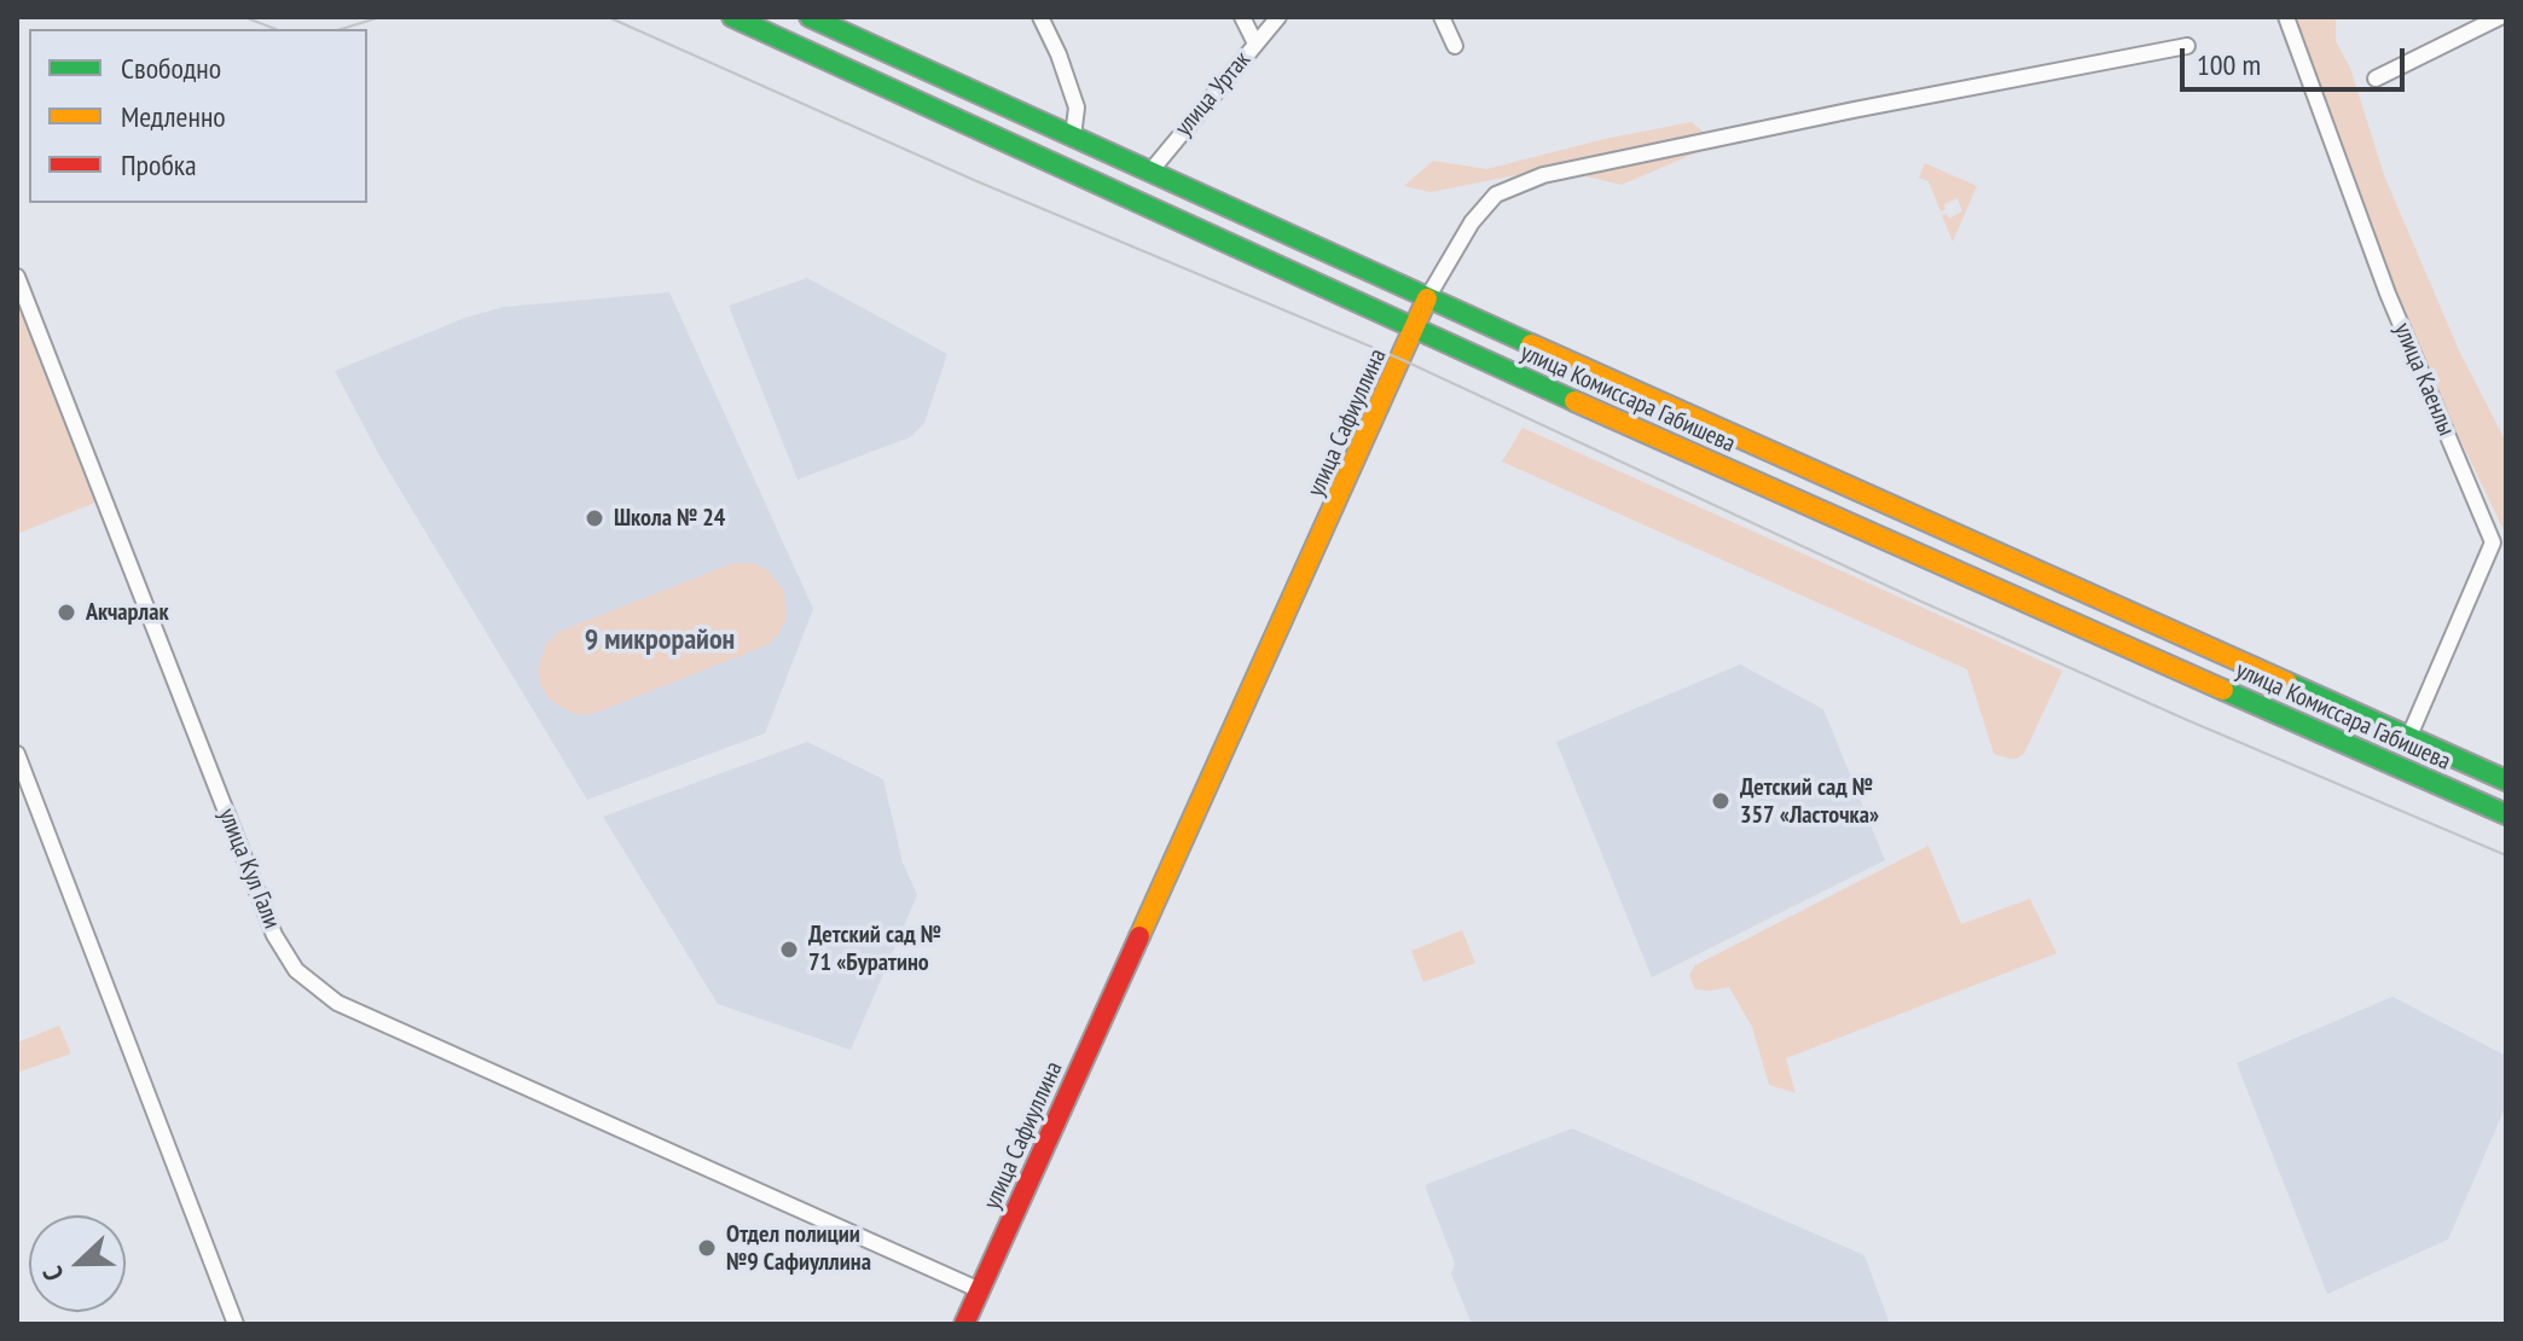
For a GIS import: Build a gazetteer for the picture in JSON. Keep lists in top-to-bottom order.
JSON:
{
  "streets": {
    "street": [
      "улица Уртак",
      "улица Каенлы",
      "улица Комиссара Габишева",
      "улица Сафиуллина",
      "улица Кул Гали"
    ]
  },
  "crossings": [
    ["улица Уртак", "улица Комиссара Габишева"],
    ["улица Каенлы", "улица Комиссара Габишева"],
    ["улица Комиссара Габишева", "улица Сафиуллина"],
    ["улица Сафиуллина", "улица Кул Гали"]
  ],
  "districts": ["9 микрорайон"],
  "places": [
    "Школа № 24",
    "Акчарлак",
    "Детский сад № 357 «Ласточка»",
    "Детский сад № 71 «Буратино",
    "Отдел полиции №9 Сафиуллина"
  ],
  "legend": ["Свободно", "Медленно", "Пробка"],
  "scale_bar": "100 m",
  "north": "left"
}
